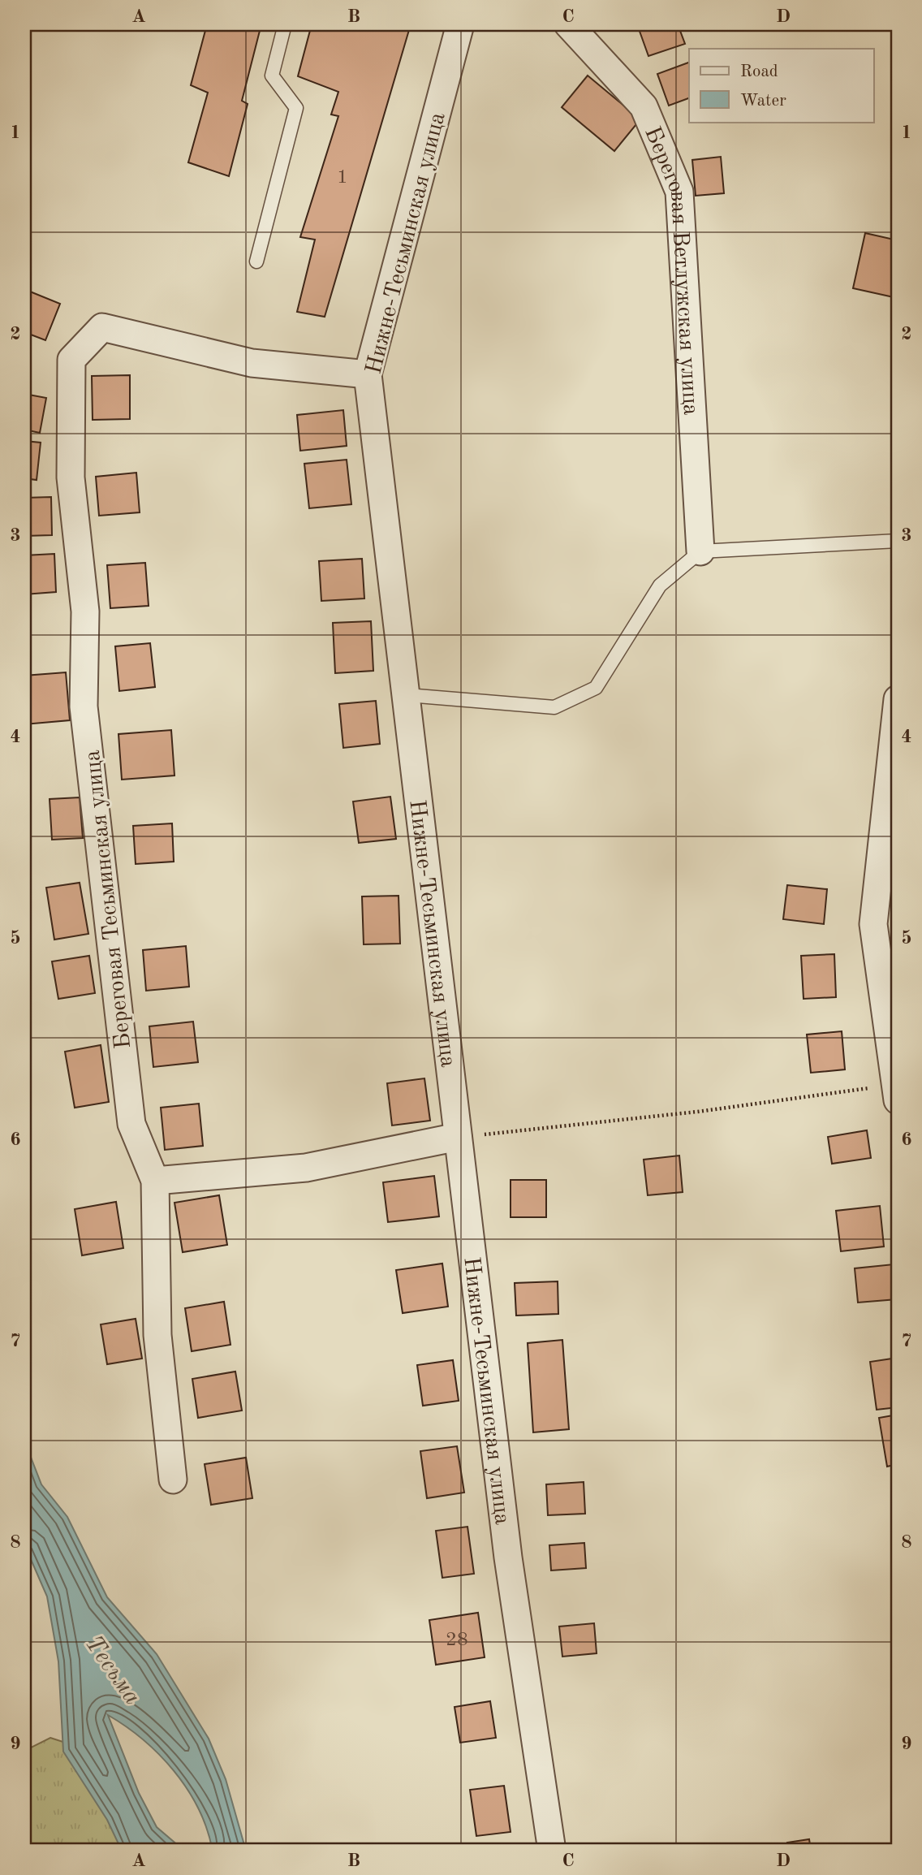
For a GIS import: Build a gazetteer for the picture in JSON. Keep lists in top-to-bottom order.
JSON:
{
  "streets": {
    "street": ["Нижне-Тесьминская улица", "Береговая Ветлужская улица", "Береговая Тесьминская улица"]
  },
  "crossings": [
    ["Нижне-Тесьминская улица", "Береговая Тесьминская улица"]
  ],
  "water": ["Тесьма"],
  "house_numbers": ["1", "28"],
  "legend": ["Road", "Water"],
  "grid": {
    "columns": [
      "A",
      "B",
      "C",
      "D"
    ],
    "rows": [
      "1",
      "2",
      "3",
      "4",
      "5",
      "6",
      "7",
      "8",
      "9"
    ]
  }
}
